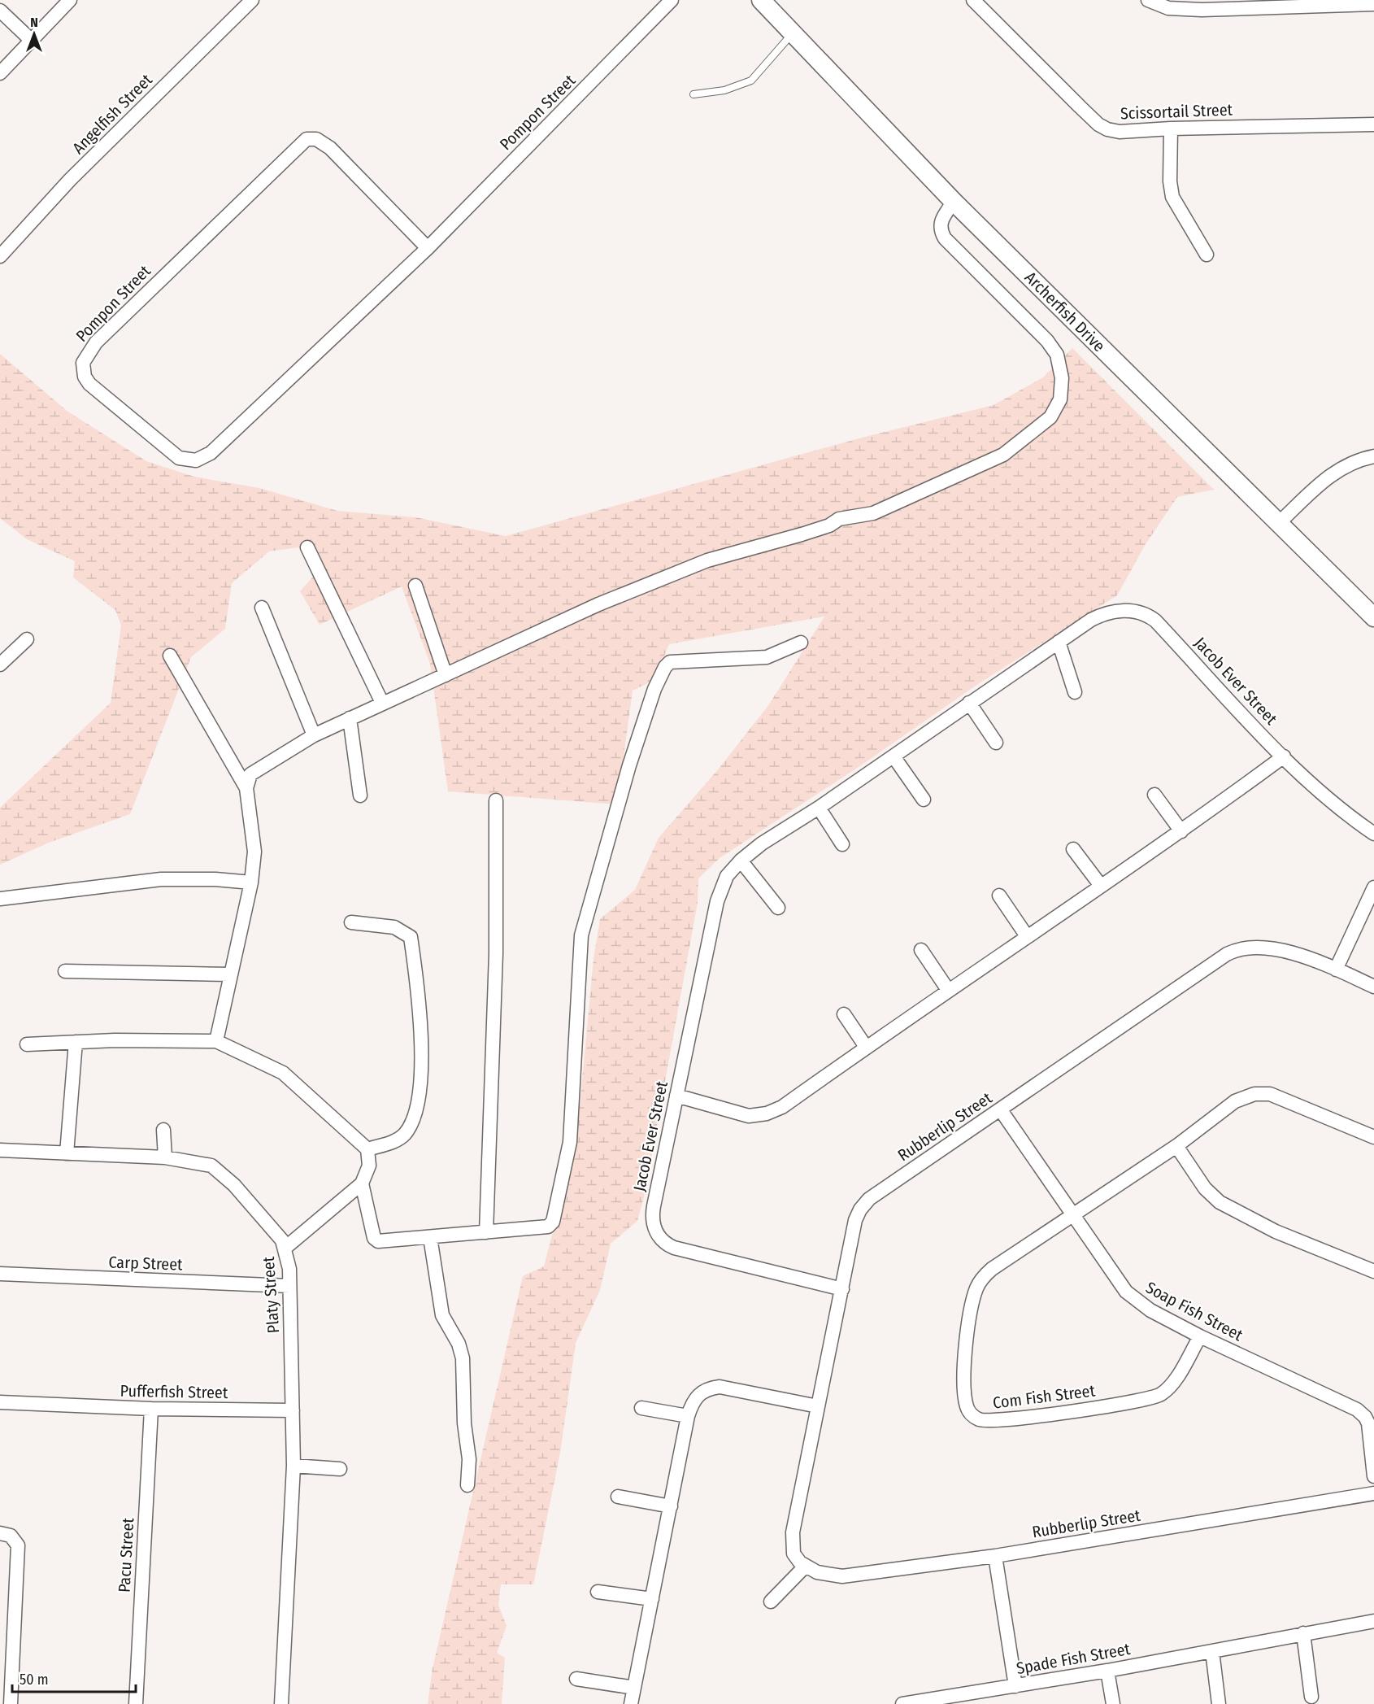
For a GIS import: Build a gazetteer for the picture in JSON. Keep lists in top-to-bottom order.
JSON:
{
  "streets": {
    "street": [
      "Scissortail Street",
      "Pompon Street",
      "Angelfish Street",
      "Archerfish Drive",
      "Jacob Ever Street",
      "Rubberlip Street",
      "Carp Street",
      "Platy Street",
      "Soap Fish Street",
      "Pufferfish Street",
      "Com Fish Street",
      "Pacu Street",
      "Spade Fish Street"
    ]
  },
  "crossings": [
    ["Jacob Ever Street", "Rubberlip Street"],
    ["Rubberlip Street", "Soap Fish Street"],
    ["Carp Street", "Platy Street"],
    ["Platy Street", "Pufferfish Street"],
    ["Soap Fish Street", "Com Fish Street"],
    ["Pufferfish Street", "Pacu Street"]
  ],
  "scale_bar": "50 m",
  "north": "top"
}
